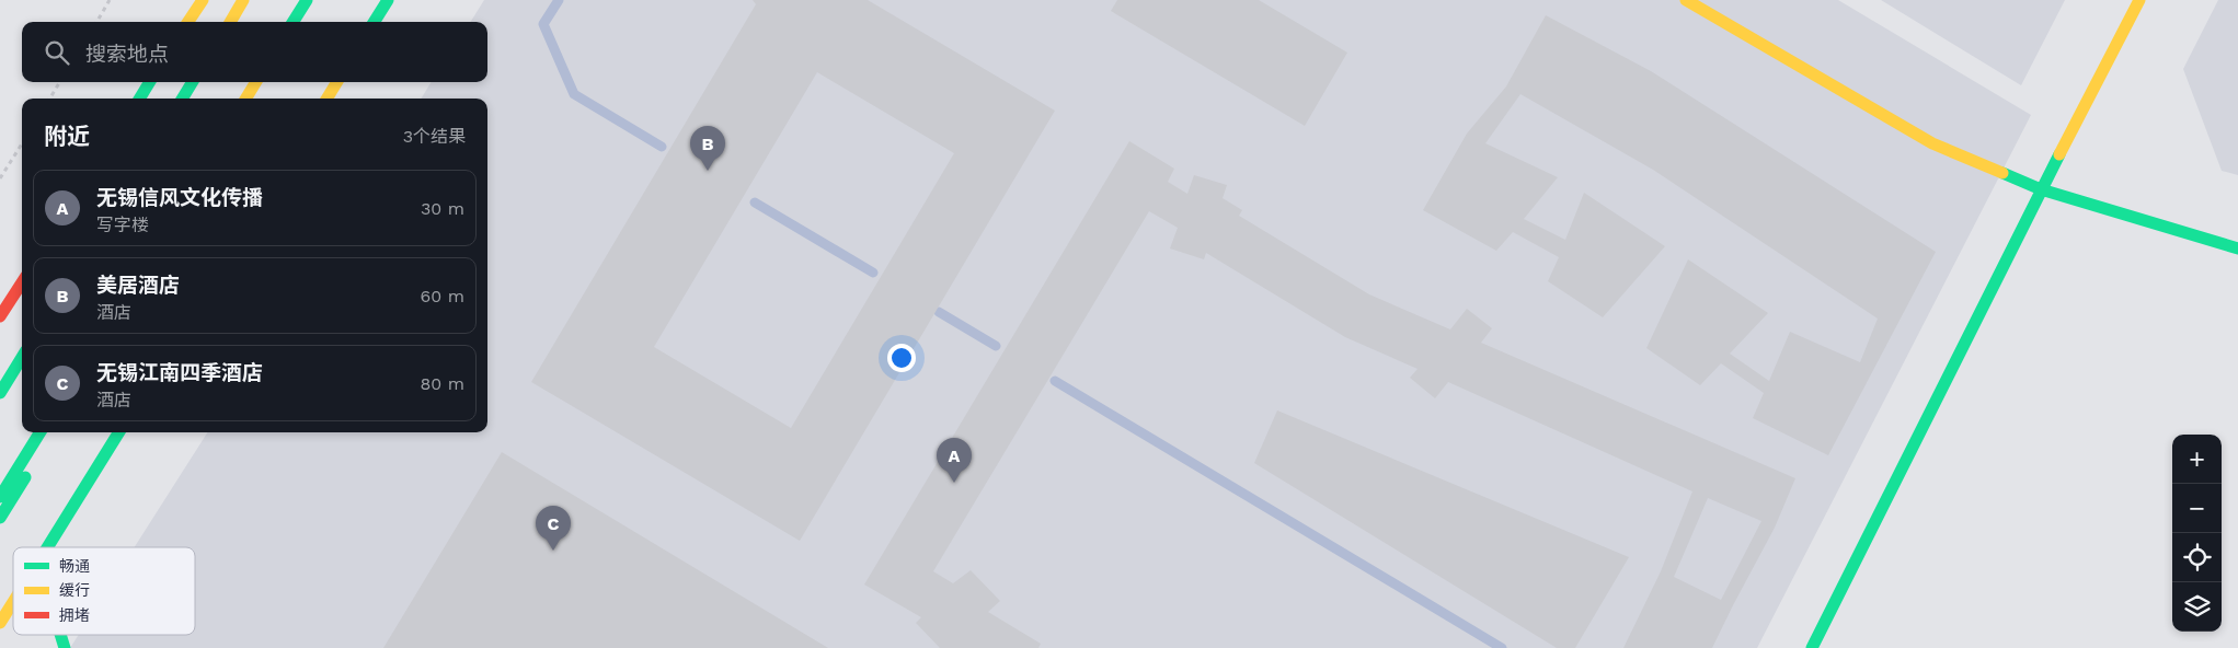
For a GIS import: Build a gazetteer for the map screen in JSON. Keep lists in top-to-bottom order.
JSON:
{
  "legend": ["畅通", "缓行", "拥堵"],
  "page": {
    "search": "搜索地点",
    "heading": ["附近", "3个结果"],
    "pins": ["B", "A", "C"],
    "list": [
      {
        "mark": "A",
        "name": "无锡信风文化传播",
        "note": "写字楼",
        "value": "30 m"
      },
      {
        "mark": "B",
        "name": "美居酒店",
        "note": "酒店",
        "value": "60 m"
      },
      {
        "mark": "C",
        "name": "无锡江南四季酒店",
        "note": "酒店",
        "value": "80 m"
      }
    ],
    "map_buttons": ["+", "−"]
  }
}
